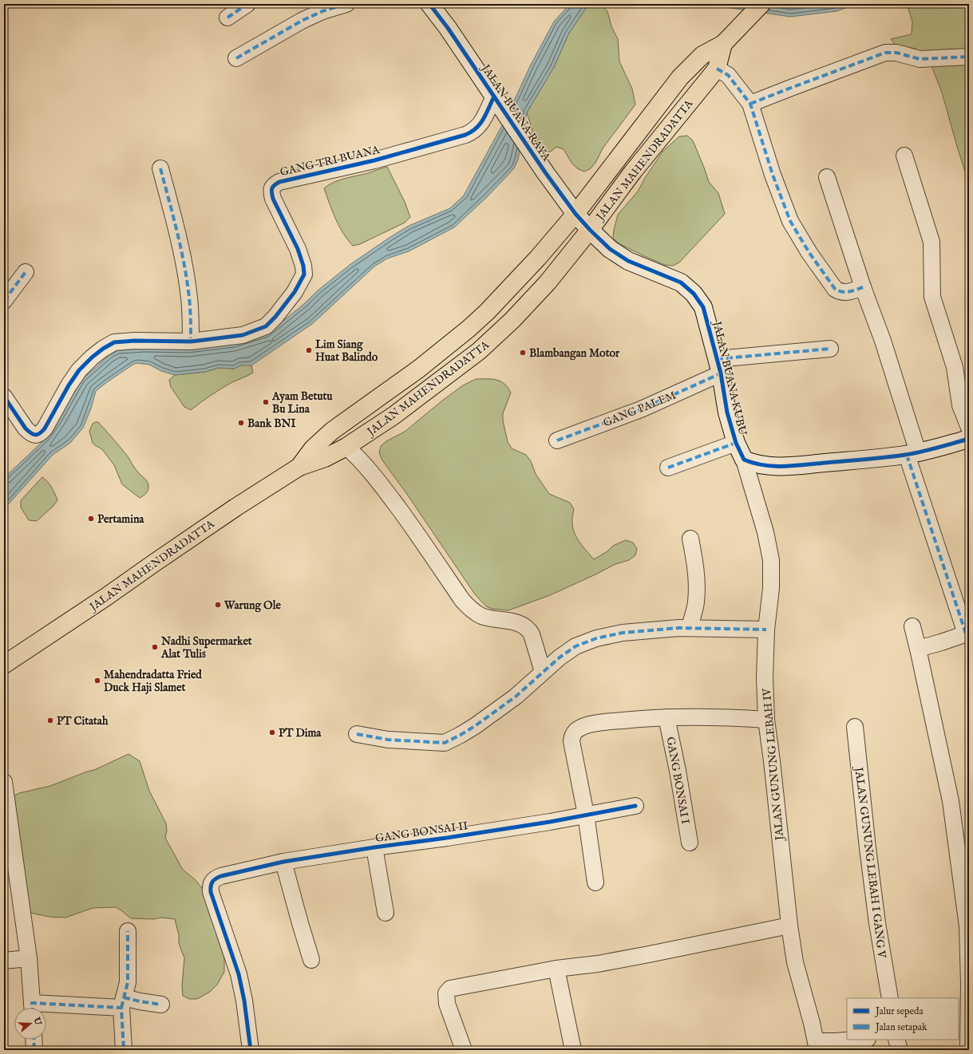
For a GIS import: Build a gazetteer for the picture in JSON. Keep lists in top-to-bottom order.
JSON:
{
  "streets": {
    "highway": ["JALAN MAHENDRADATTA"],
    "street": [
      "JALAN BUANA RAYA",
      "GANG TRI BUANA",
      "JALAN BUANA KUBU",
      "GANG PALEM",
      "JALAN GUNUNG LEBAH IV",
      "GANG BONSAI I",
      "GANG BONSAI II",
      "JALAN GUNUNG LEBAH I GANG V"
    ]
  },
  "crossings": [
    ["JALAN BUANA RAYA", "JALAN MAHENDRADATTA"],
    ["JALAN BUANA RAYA", "GANG TRI BUANA"],
    ["JALAN BUANA RAYA", "JALAN BUANA KUBU"],
    ["JALAN MAHENDRADATTA", "JALAN BUANA KUBU"],
    ["JALAN BUANA KUBU", "GANG PALEM"],
    ["JALAN BUANA KUBU", "JALAN GUNUNG LEBAH IV"]
  ],
  "places": [
    "Lim Siang Huat Balindo",
    "Blambangan Motor",
    "Ayam Betutu Bu Lina",
    "Bank BNI",
    "Pertamina",
    "Warung Ole",
    "Nadhi Supermarket Alat Tulis",
    "Mahendradatta Fried Duck Haji Slamet",
    "PT Citatah",
    "PT Dima"
  ],
  "legend": ["Jalur sepeda", "Jalan setapak"],
  "north": "right"
}
